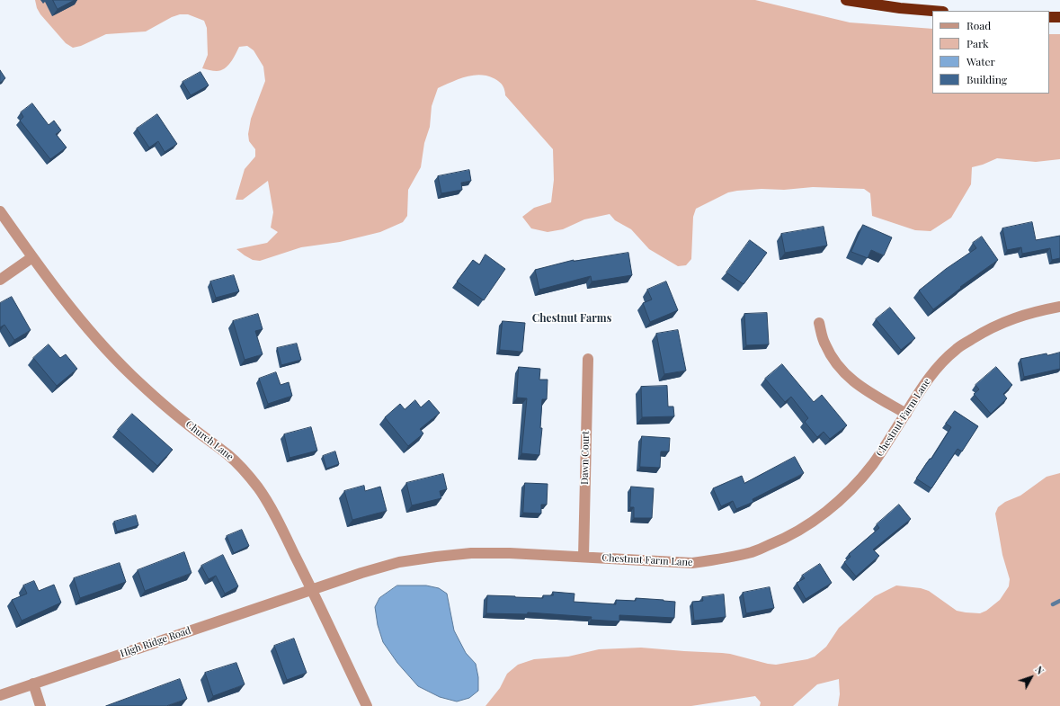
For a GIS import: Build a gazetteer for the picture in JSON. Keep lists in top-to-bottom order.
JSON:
{
  "streets": {
    "street": [
      "Chestnut Farm Lane",
      "Church Lane",
      "Dawn Court",
      "High Ridge Road"
    ]
  },
  "crossings": [
    ["Chestnut Farm Lane", "Church Lane"],
    ["Chestnut Farm Lane", "Dawn Court"],
    ["Chestnut Farm Lane", "High Ridge Road"],
    ["Church Lane", "High Ridge Road"]
  ],
  "districts": ["Chestnut Farms"],
  "legend": [
    "Road",
    "Park",
    "Water",
    "Building"
  ],
  "north": "top right"
}
